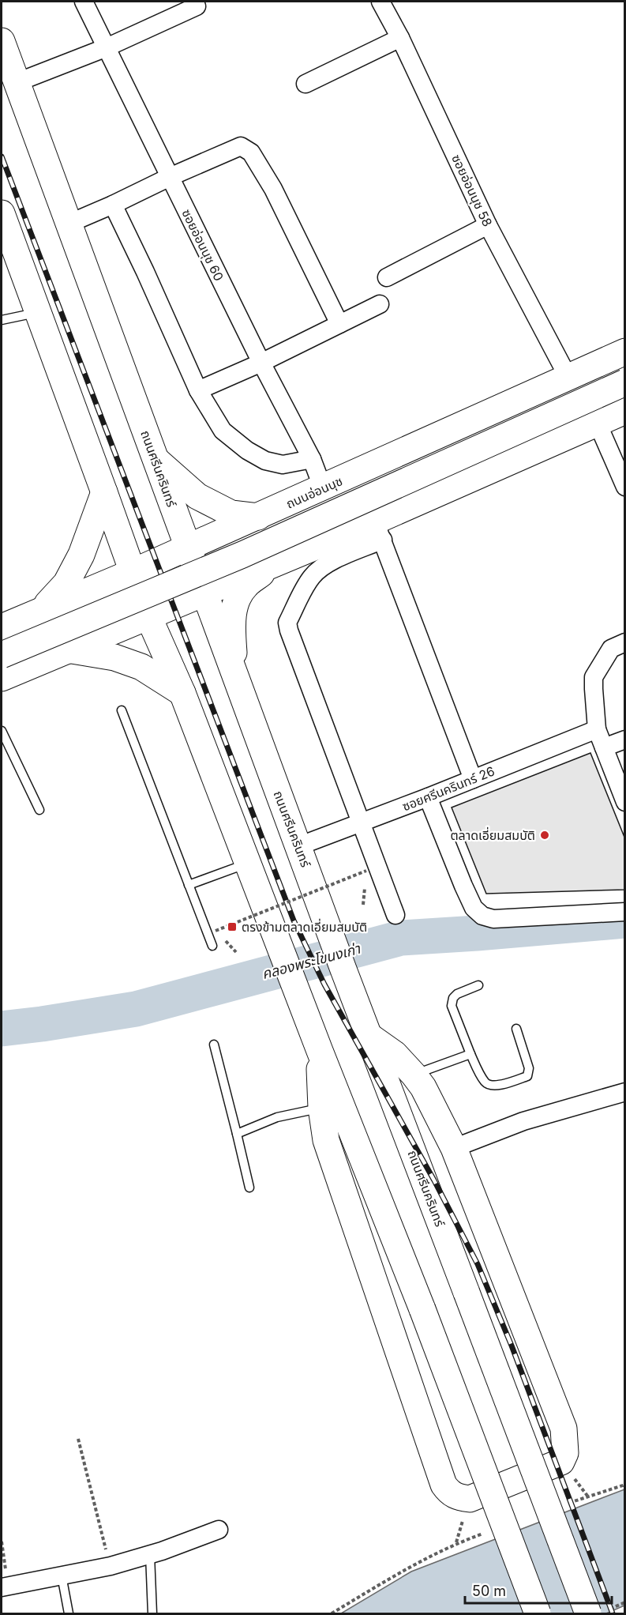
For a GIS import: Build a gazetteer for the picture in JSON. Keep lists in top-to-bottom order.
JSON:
{
  "streets": {
    "main road": ["ถนนศรีนครินทร์", "ถนนอ่อนนุช"],
    "street": ["ซอยอ่อนนุช 58", "ซอยอ่อนนุช 60", "ซอยศรีนครินทร์ 26"]
  },
  "crossings": [
    ["ซอยอ่อนนุช 58", "ถนนอ่อนนุช"],
    ["ซอยอ่อนนุช 60", "ถนนอ่อนนุช"],
    ["ถนนศรีนครินทร์", "ถนนอ่อนนุช"],
    ["ถนนศรีนครินทร์", "ซอยศรีนครินทร์ 26"]
  ],
  "water": ["คลองพระโขนงเก่า"],
  "places": {
    "other": ["ตลาดเอี่ยมสมบัติ"],
    "transit": ["ตรงข้ามตลาดเอี่ยมสมบัติ"]
  },
  "scale_bar": "50 m"
}
